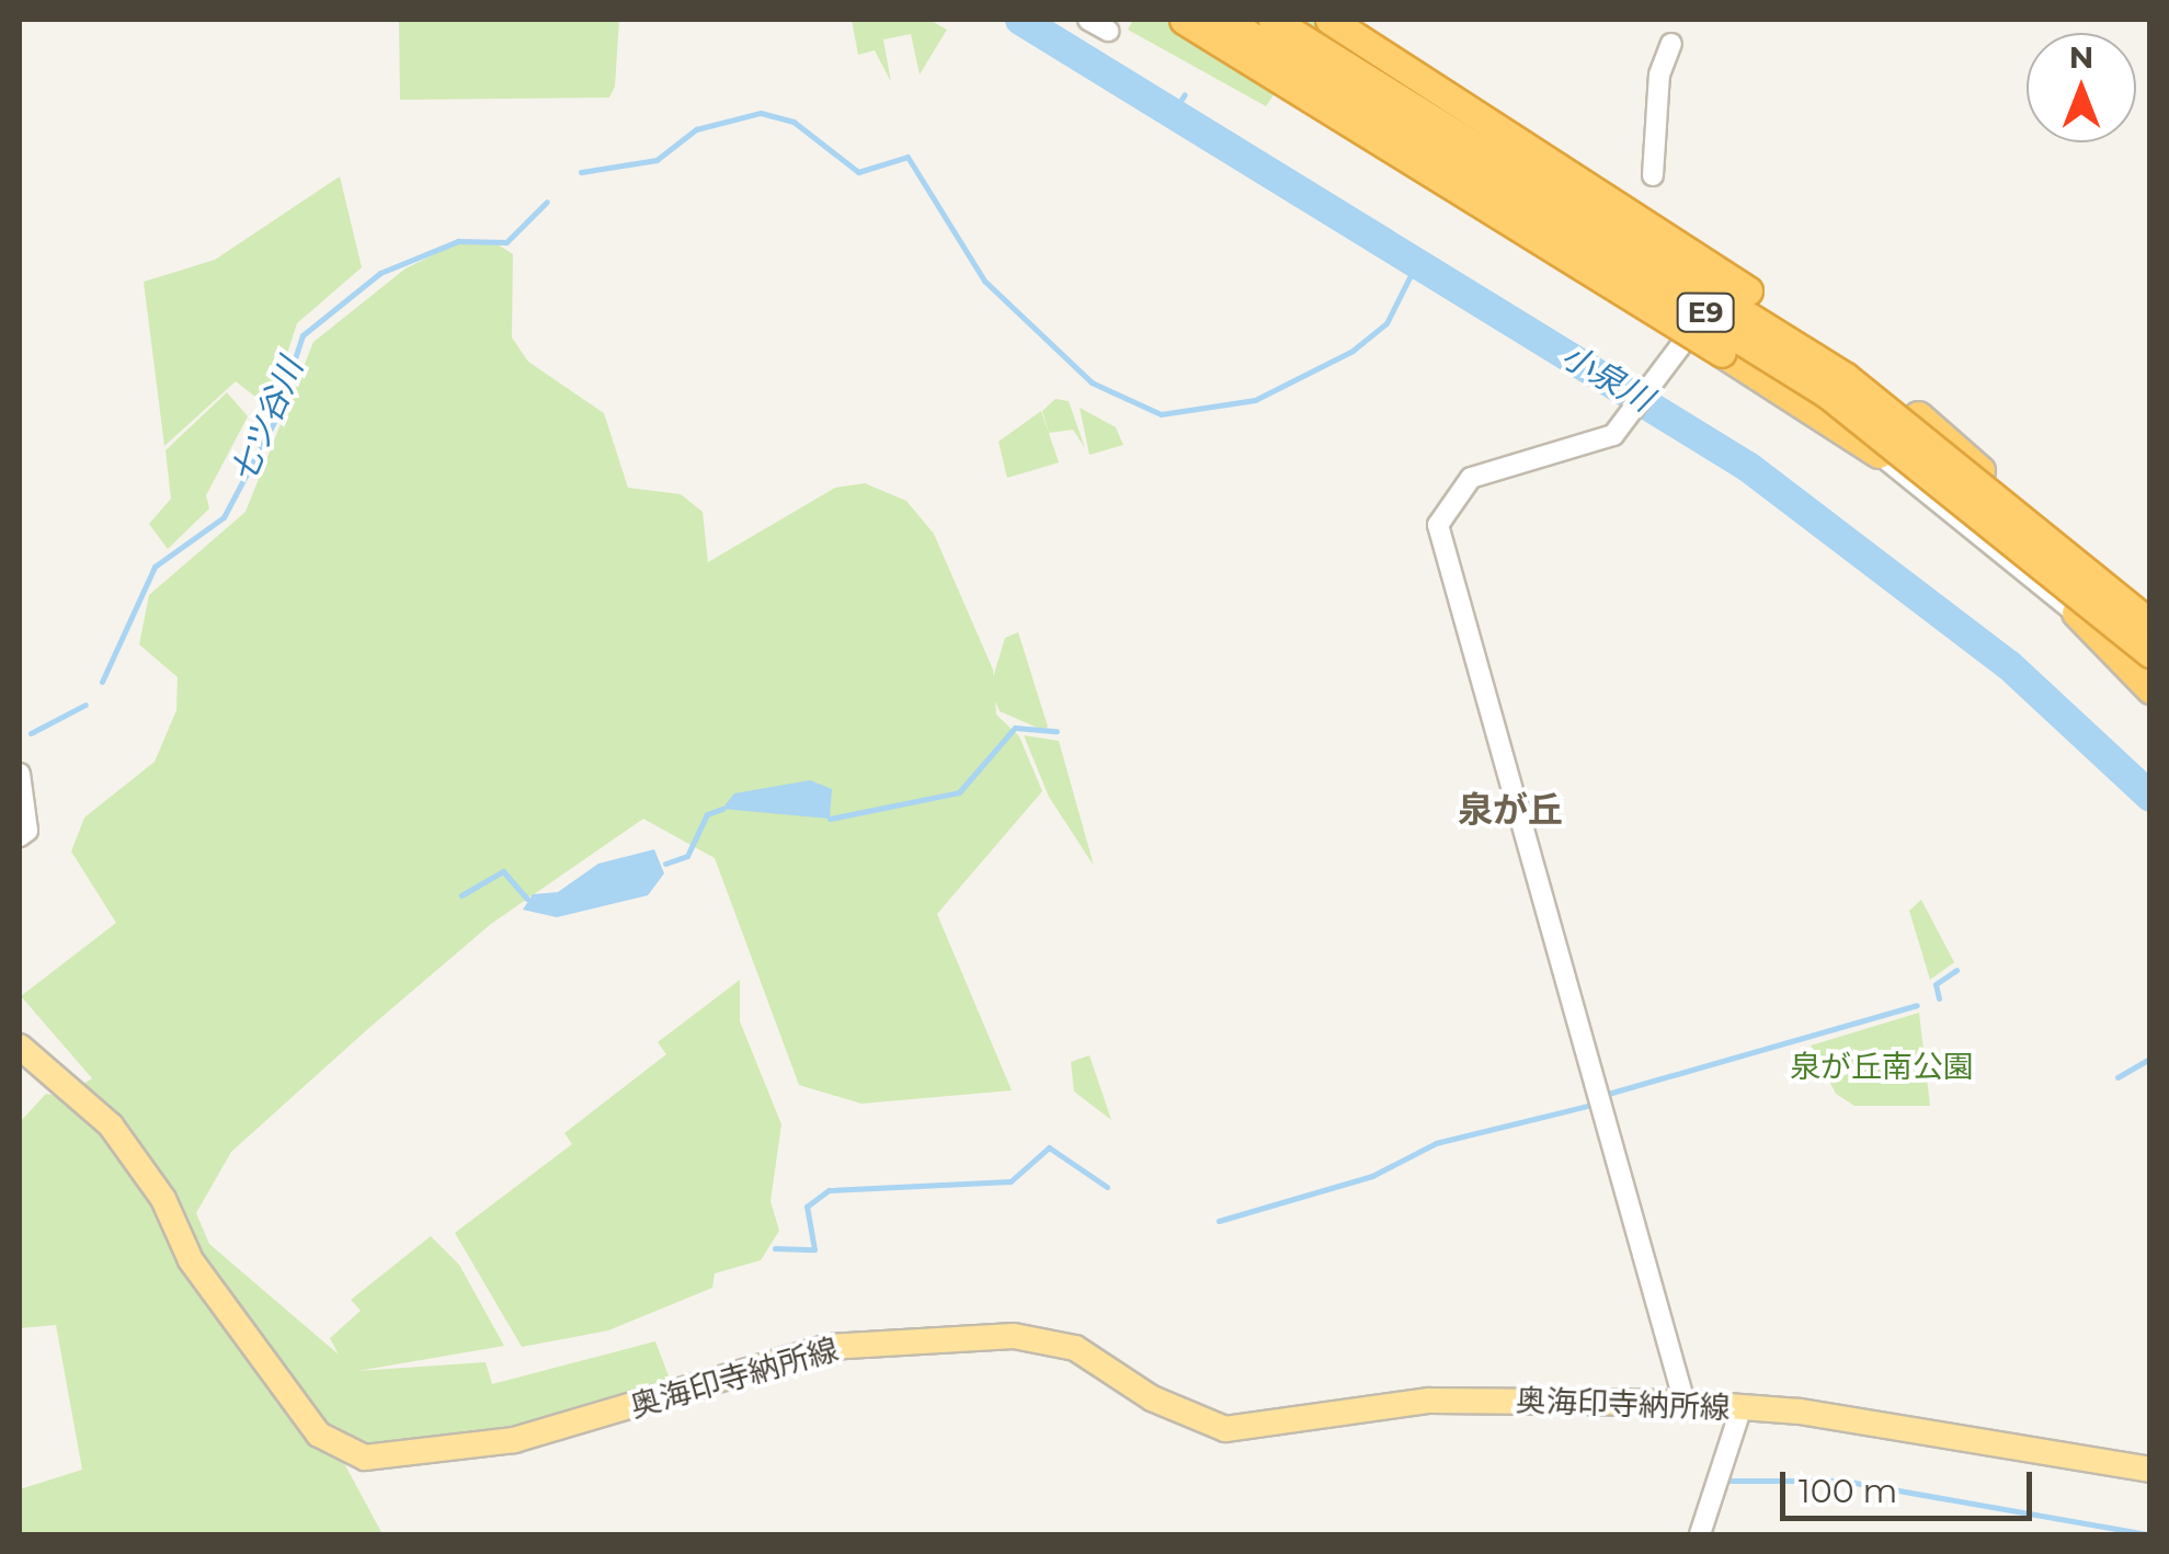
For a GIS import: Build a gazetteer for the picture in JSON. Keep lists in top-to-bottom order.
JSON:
{
  "streets": {
    "highway": ["E9"],
    "main road": ["奥海印寺納所線"]
  },
  "districts": ["泉が丘"],
  "water": ["小泉川", "七ツ谷川"],
  "parks": ["泉が丘南公園"],
  "scale_bar": "100 m",
  "north": "top"
}
